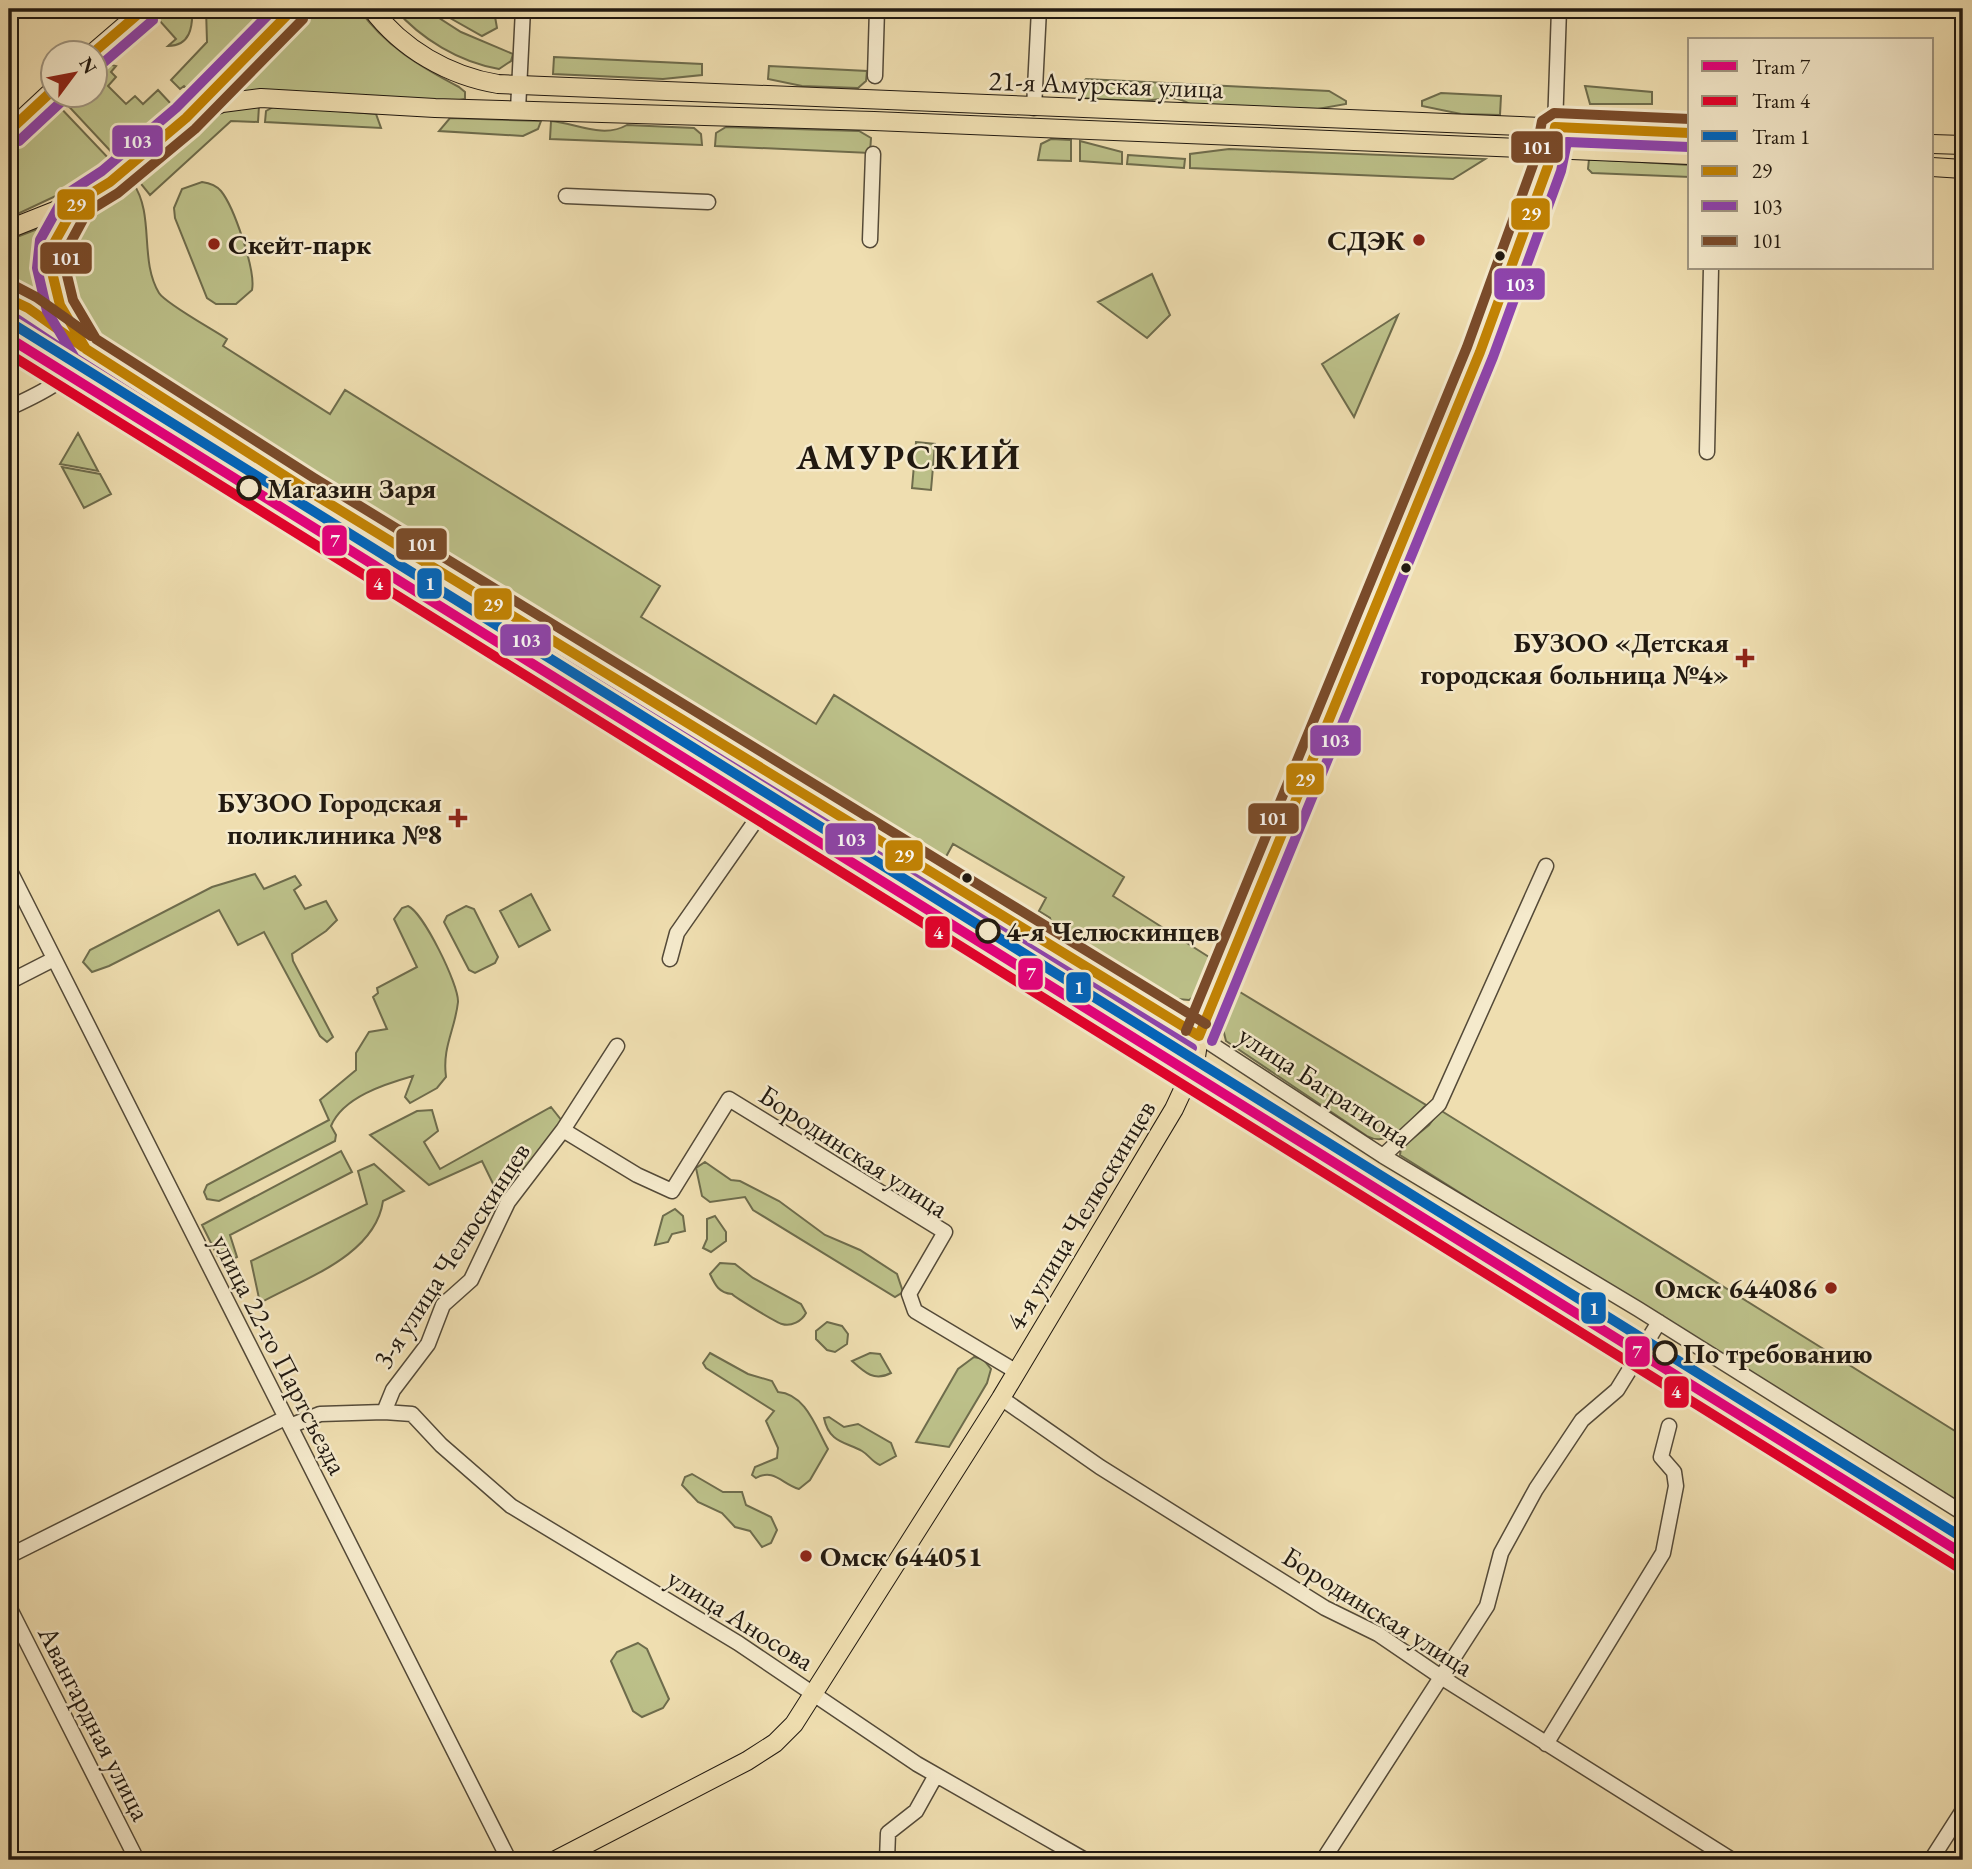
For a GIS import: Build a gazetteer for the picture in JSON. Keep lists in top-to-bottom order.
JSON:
{
  "streets": {
    "main road": ["21-я Амурская улица", "улица Багратиона", "4-я улица Челюскинцев"],
    "street": [
      "Бородинская улица",
      "3-я улица Челюскинцев",
      "улица 22-го Партсъезда",
      "улица Аносова",
      "Авангардная улица"
    ]
  },
  "crossings": [
    ["21-я Амурская улица", "4-я улица Челюскинцев"],
    ["улица Багратиона", "4-я улица Челюскинцев"],
    ["Бородинская улица", "4-я улица Челюскинцев"],
    ["Бородинская улица", "3-я улица Челюскинцев"],
    ["4-я улица Челюскинцев", "улица Аносова"],
    ["3-я улица Челюскинцев", "улица 22-го Партсъезда"],
    ["3-я улица Челюскинцев", "улица Аносова"]
  ],
  "districts": ["АМУРСКИЙ"],
  "places": {
    "other": [
      "СДЭК",
      "Скейт-парк",
      "Магазин Заря",
      "4-я Челюскинцев",
      "Омск 644086",
      "По требованию",
      "Омск 644051"
    ],
    "health": ["БУЗОО «Детская городская больница №4»", "БУЗОО Городская поликлиника №8"]
  },
  "lines": [
    "transit line 29",
    "transit line 103",
    "transit line 101",
    "tram line 1",
    "tram line 7",
    "tram line 4"
  ],
  "legend": [
    "Tram 7",
    "Tram 4",
    "Tram 1",
    "29",
    "103",
    "101"
  ],
  "north": "top right"
}
